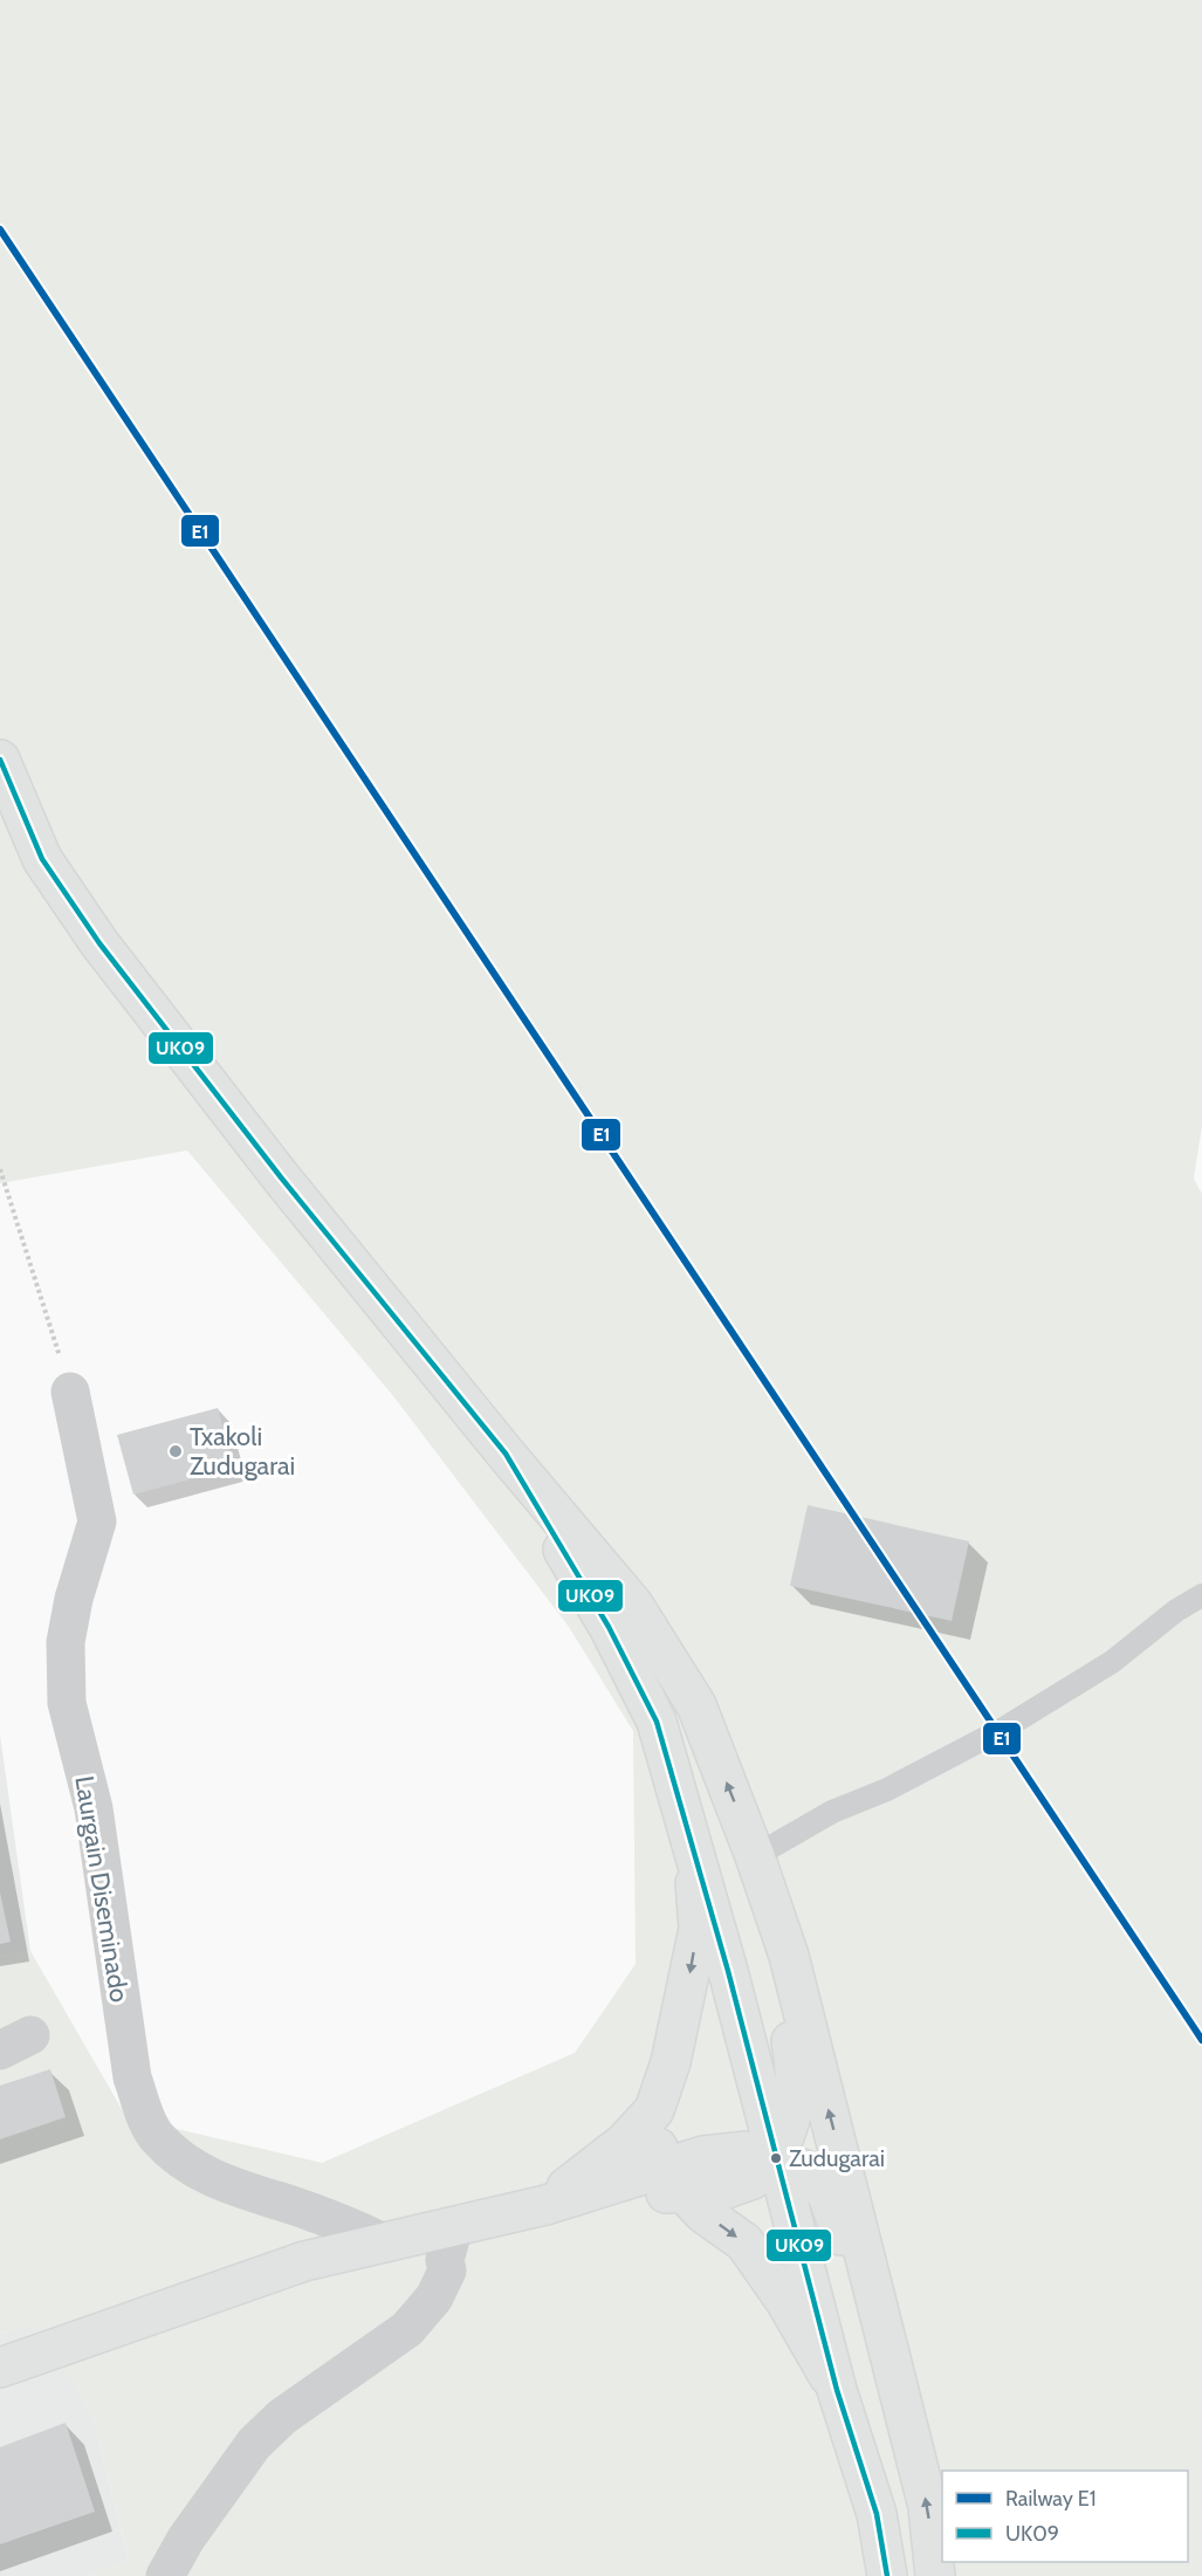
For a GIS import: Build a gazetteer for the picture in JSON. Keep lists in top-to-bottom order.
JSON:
{
  "streets": {
    "street": ["Laurgain Diseminado"]
  },
  "places": ["Txakoli Zudugarai", "Zudugarai"],
  "lines": ["rail line E1", "transit line UK09"],
  "legend": ["Railway E1", "UK09"]
}
